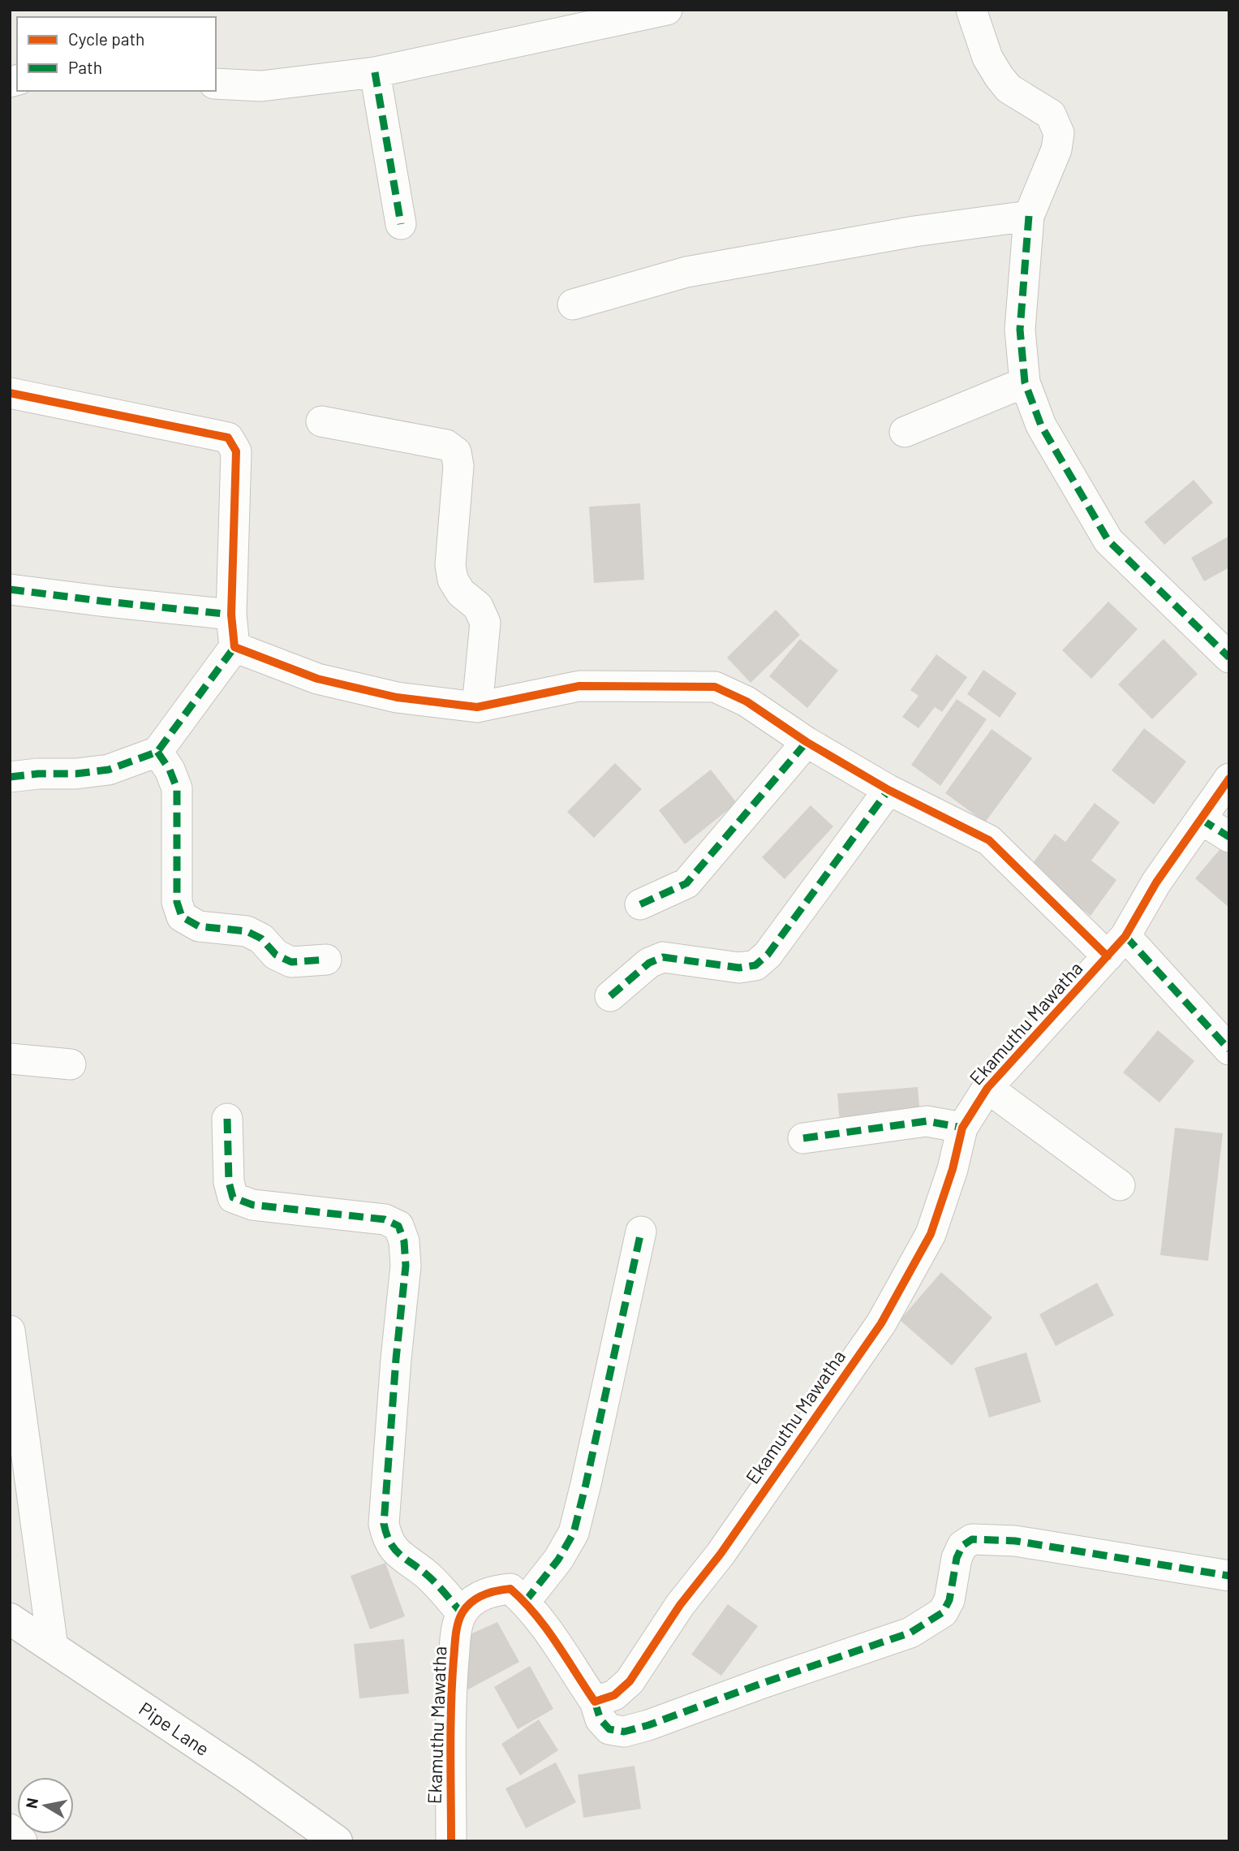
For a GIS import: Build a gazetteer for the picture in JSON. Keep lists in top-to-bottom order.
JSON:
{
  "streets": {
    "street": ["Ekamuthu Mawatha", "Pipe Lane"]
  },
  "legend": ["Cycle path", "Path"],
  "north": "left"
}
